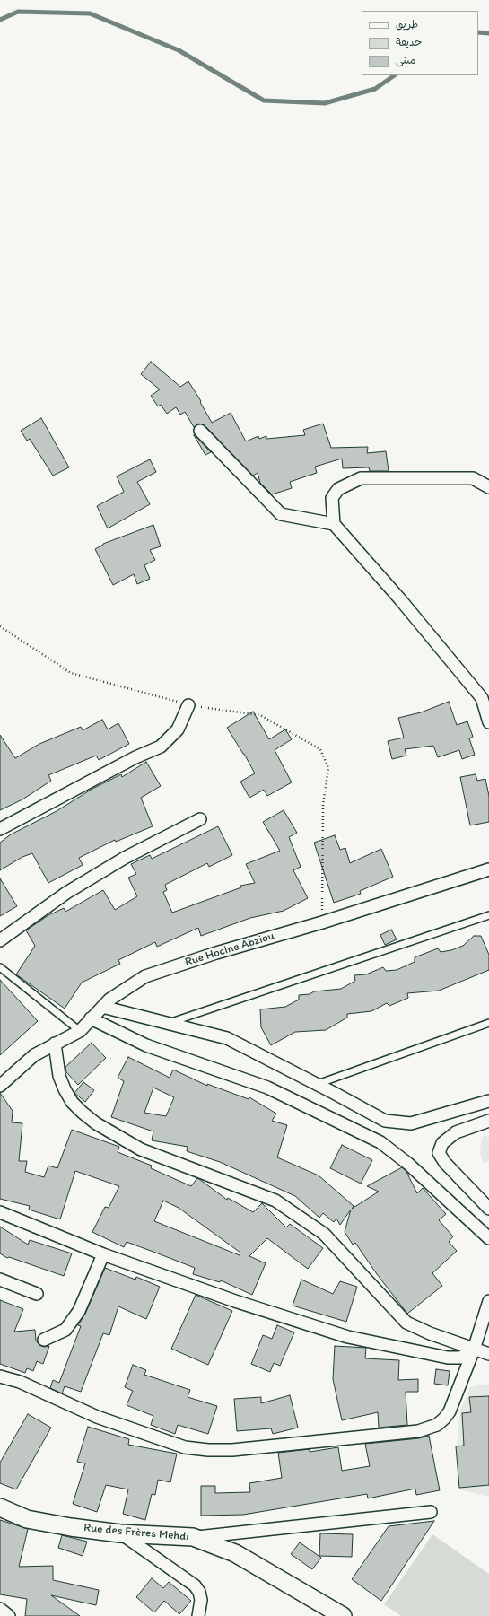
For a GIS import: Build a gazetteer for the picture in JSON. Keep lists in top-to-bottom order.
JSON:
{
  "streets": {
    "main road": ["Rue des Frères Mehdi"],
    "street": ["Rue Hocine Abziou"]
  },
  "legend": ["طريق", "حديقة", "مبنى"]
}
